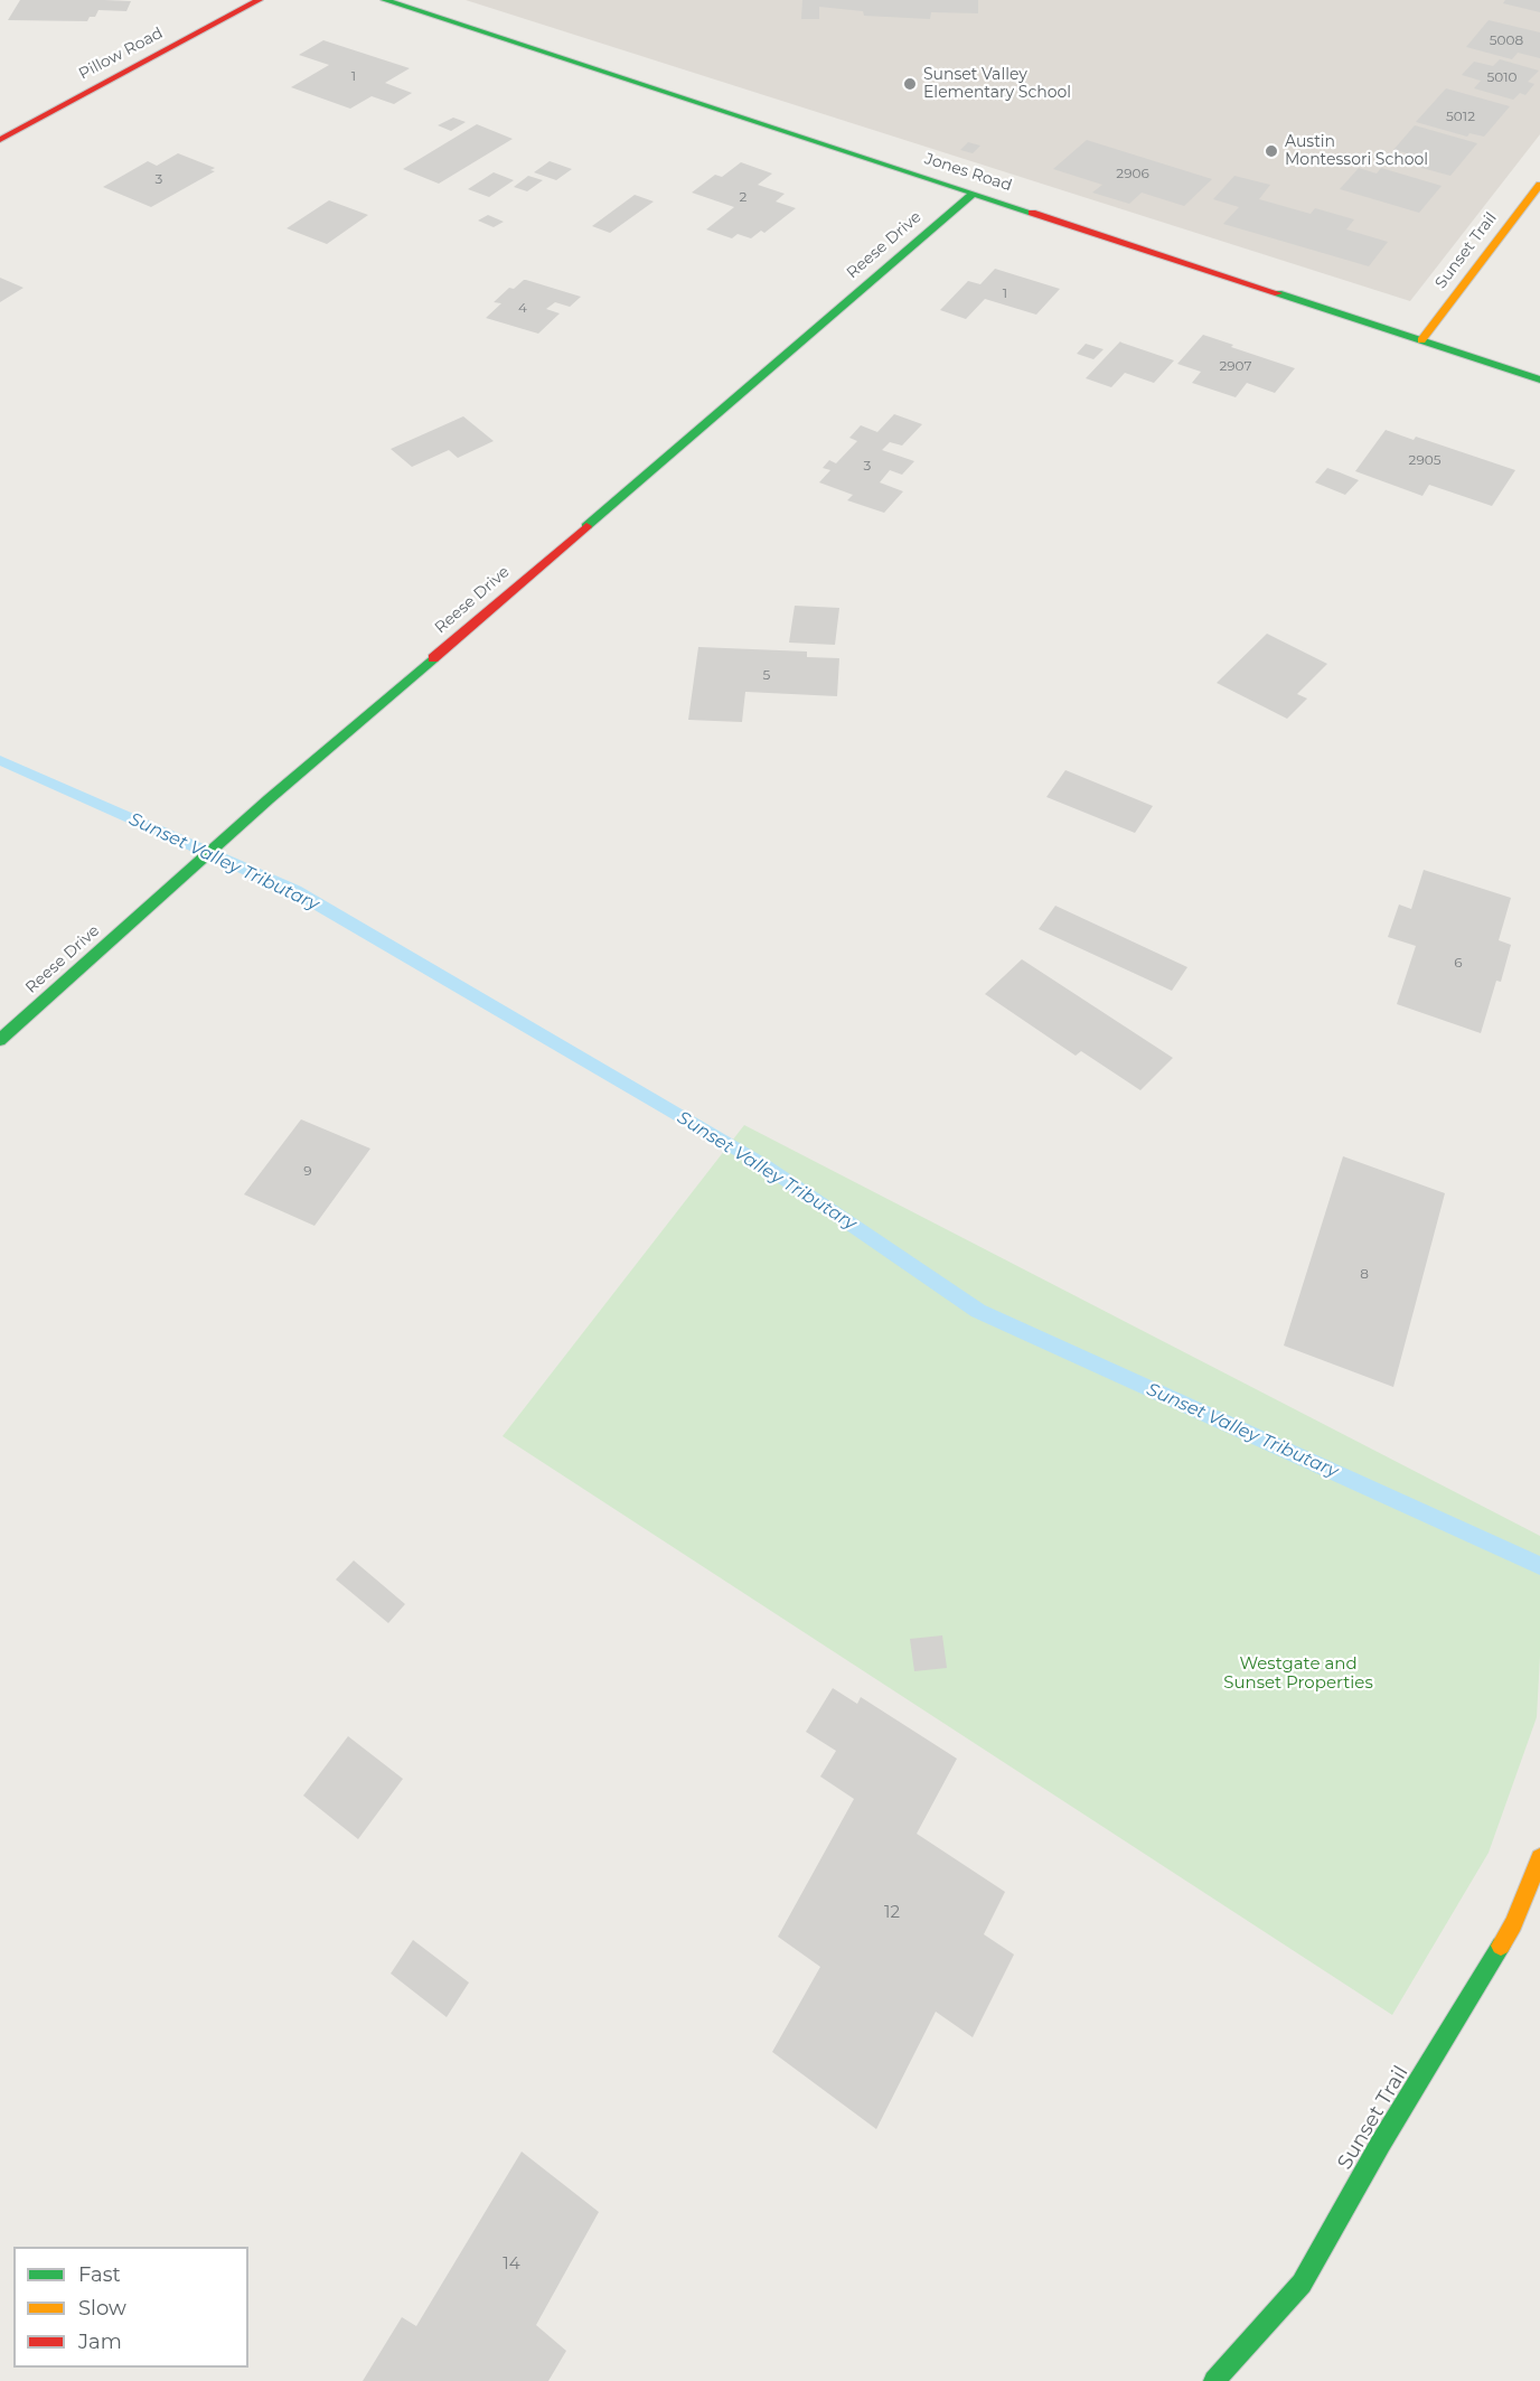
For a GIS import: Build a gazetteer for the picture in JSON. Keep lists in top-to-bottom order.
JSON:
{
  "streets": {
    "street": [
      "Pillow Road",
      "Jones Road",
      "Reese Drive",
      "Sunset Trail"
    ]
  },
  "crossings": [
    ["Jones Road", "Reese Drive"],
    ["Jones Road", "Sunset Trail"]
  ],
  "water": ["Sunset Valley Tributary"],
  "parks": ["Westgate and Sunset Properties"],
  "places": ["Sunset Valley Elementary School", "Austin Montessori School"],
  "house_numbers": [
    "5008",
    "1",
    "5010",
    "5012",
    "2906",
    "3",
    "2",
    "1",
    "4",
    "2907",
    "2905",
    "3",
    "5",
    "6",
    "9",
    "8",
    "12",
    "14"
  ],
  "legend": ["Fast", "Slow", "Jam"]
}
